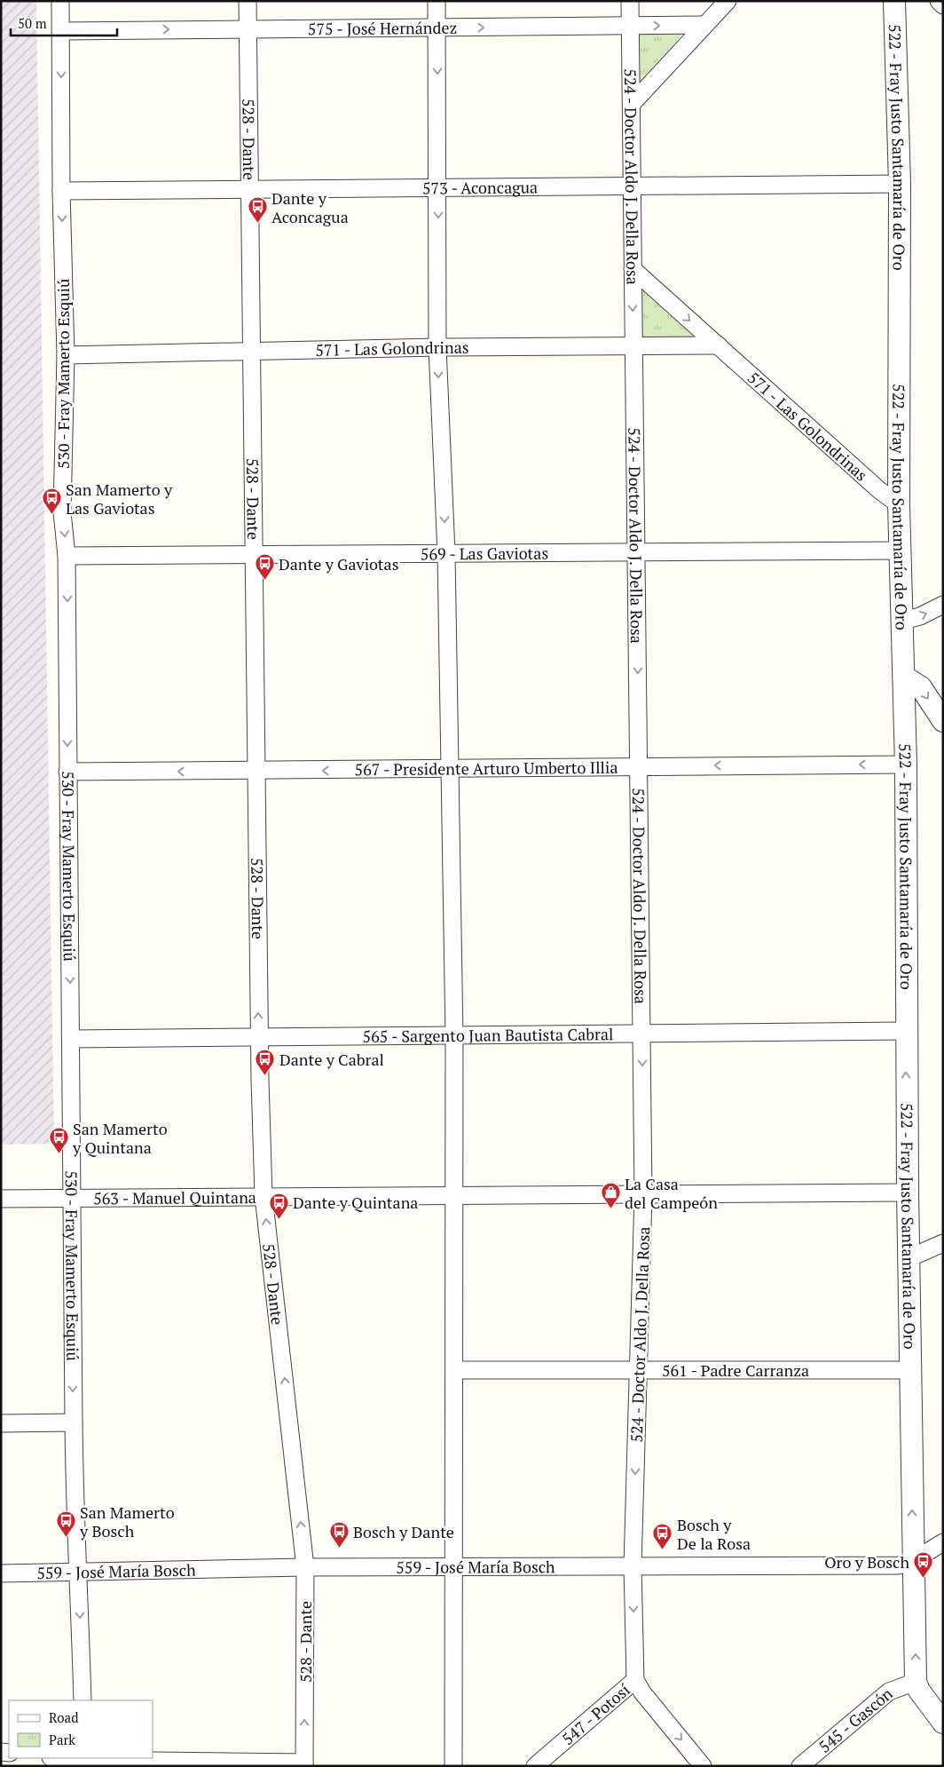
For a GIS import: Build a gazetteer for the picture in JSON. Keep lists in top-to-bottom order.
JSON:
{
  "streets": {
    "street": [
      "575 - José Hernández",
      "528 - Dante",
      "522 - Fray Justo Santamaría de Oro",
      "524 - Doctor Aldo J. Della Rosa",
      "573 - Aconcagua",
      "571 - Las Golondrinas",
      "530 - Fray Mamerto Esquiú",
      "569 - Las Gaviotas",
      "567 - Presidente Arturo Umberto Illia",
      "565 - Sargento Juan Bautista Cabral",
      "563 - Manuel Quintana",
      "561 - Padre Carranza",
      "559 - José María Bosch",
      "547 - Potosí",
      "545 - Gascón"
    ]
  },
  "crossings": [
    ["575 - José Hernández", "528 - Dante"],
    ["575 - José Hernández", "524 - Doctor Aldo J. Della Rosa"],
    ["575 - José Hernández", "530 - Fray Mamerto Esquiú"],
    ["528 - Dante", "573 - Aconcagua"],
    ["528 - Dante", "571 - Las Golondrinas"],
    ["528 - Dante", "569 - Las Gaviotas"],
    ["528 - Dante", "567 - Presidente Arturo Umberto Illia"],
    ["528 - Dante", "565 - Sargento Juan Bautista Cabral"],
    ["528 - Dante", "563 - Manuel Quintana"],
    ["528 - Dante", "559 - José María Bosch"],
    ["522 - Fray Justo Santamaría de Oro", "573 - Aconcagua"],
    ["522 - Fray Justo Santamaría de Oro", "571 - Las Golondrinas"],
    ["522 - Fray Justo Santamaría de Oro", "569 - Las Gaviotas"],
    ["522 - Fray Justo Santamaría de Oro", "567 - Presidente Arturo Umberto Illia"],
    ["522 - Fray Justo Santamaría de Oro", "565 - Sargento Juan Bautista Cabral"],
    ["522 - Fray Justo Santamaría de Oro", "563 - Manuel Quintana"],
    ["522 - Fray Justo Santamaría de Oro", "561 - Padre Carranza"],
    ["522 - Fray Justo Santamaría de Oro", "559 - José María Bosch"],
    ["522 - Fray Justo Santamaría de Oro", "545 - Gascón"],
    ["524 - Doctor Aldo J. Della Rosa", "573 - Aconcagua"],
    ["524 - Doctor Aldo J. Della Rosa", "571 - Las Golondrinas"],
    ["524 - Doctor Aldo J. Della Rosa", "569 - Las Gaviotas"],
    ["524 - Doctor Aldo J. Della Rosa", "567 - Presidente Arturo Umberto Illia"],
    ["524 - Doctor Aldo J. Della Rosa", "565 - Sargento Juan Bautista Cabral"],
    ["524 - Doctor Aldo J. Della Rosa", "563 - Manuel Quintana"],
    ["524 - Doctor Aldo J. Della Rosa", "561 - Padre Carranza"],
    ["524 - Doctor Aldo J. Della Rosa", "559 - José María Bosch"],
    ["524 - Doctor Aldo J. Della Rosa", "547 - Potosí"],
    ["573 - Aconcagua", "530 - Fray Mamerto Esquiú"],
    ["571 - Las Golondrinas", "530 - Fray Mamerto Esquiú"],
    ["530 - Fray Mamerto Esquiú", "569 - Las Gaviotas"],
    ["530 - Fray Mamerto Esquiú", "567 - Presidente Arturo Umberto Illia"],
    ["530 - Fray Mamerto Esquiú", "565 - Sargento Juan Bautista Cabral"],
    ["530 - Fray Mamerto Esquiú", "563 - Manuel Quintana"],
    ["530 - Fray Mamerto Esquiú", "559 - José María Bosch"]
  ],
  "one_way": [
    "575 - José Hernández",
    "528 - Dante",
    "524 - Doctor Aldo J. Della Rosa",
    "530 - Fray Mamerto Esquiú",
    "567 - Presidente Arturo Umberto Illia"
  ],
  "places": {
    "bus stop": [
      "Dante y Aconcagua",
      "San Mamerto y Las Gaviotas",
      "Dante y Gaviotas",
      "Dante y Cabral",
      "San Mamerto y Quintana",
      "Dante y Quintana",
      "San Mamerto y Bosch",
      "Bosch y Dante",
      "Bosch y De la Rosa",
      "Oro y Bosch"
    ],
    "shop": ["La Casa del Campeón"]
  },
  "legend": ["Road", "Park"],
  "scale_bar": "50 m"
}
